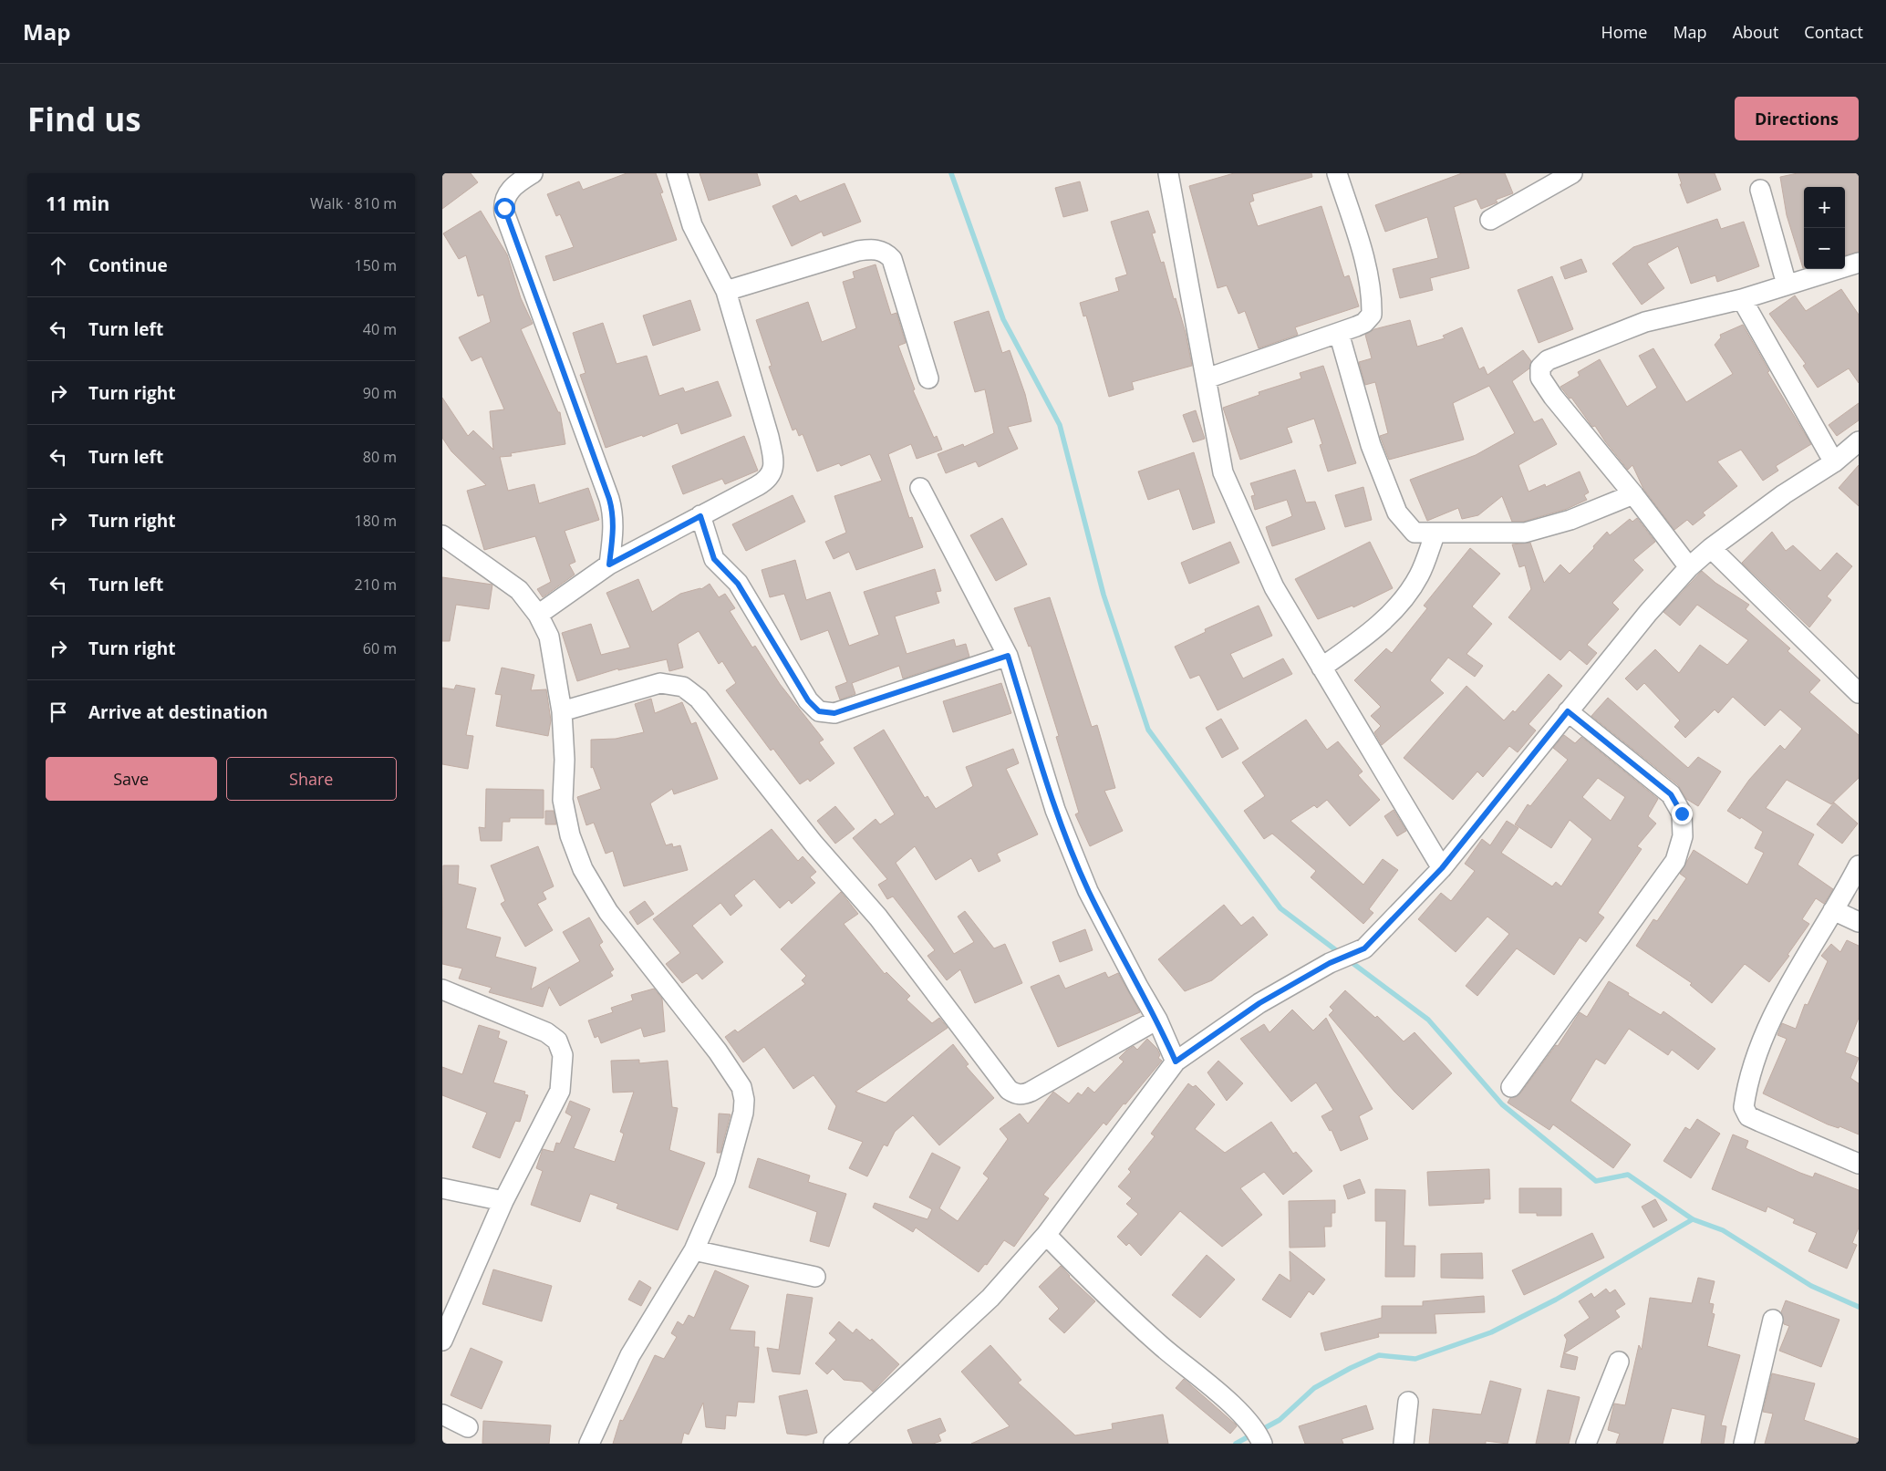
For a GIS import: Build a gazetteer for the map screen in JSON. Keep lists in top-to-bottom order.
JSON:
{
  "page": {
    "header": "Map",
    "nav": [
      "Home",
      "Map",
      "About",
      "Contact"
    ],
    "buttons": [
      "Directions",
      ["Save", "Share"]
    ],
    "title": "Find us",
    "heading": ["11 min", "Walk · 810 m"],
    "map_buttons": ["+", "−"],
    "list": [
      ["Continue", "150 m"],
      ["Turn left", "40 m"],
      ["Turn right", "90 m"],
      ["Turn left", "80 m"],
      ["Turn right", "180 m"],
      ["Turn left", "210 m"],
      ["Turn right", "60 m"],
      "Arrive at destination"
    ]
  }
}
